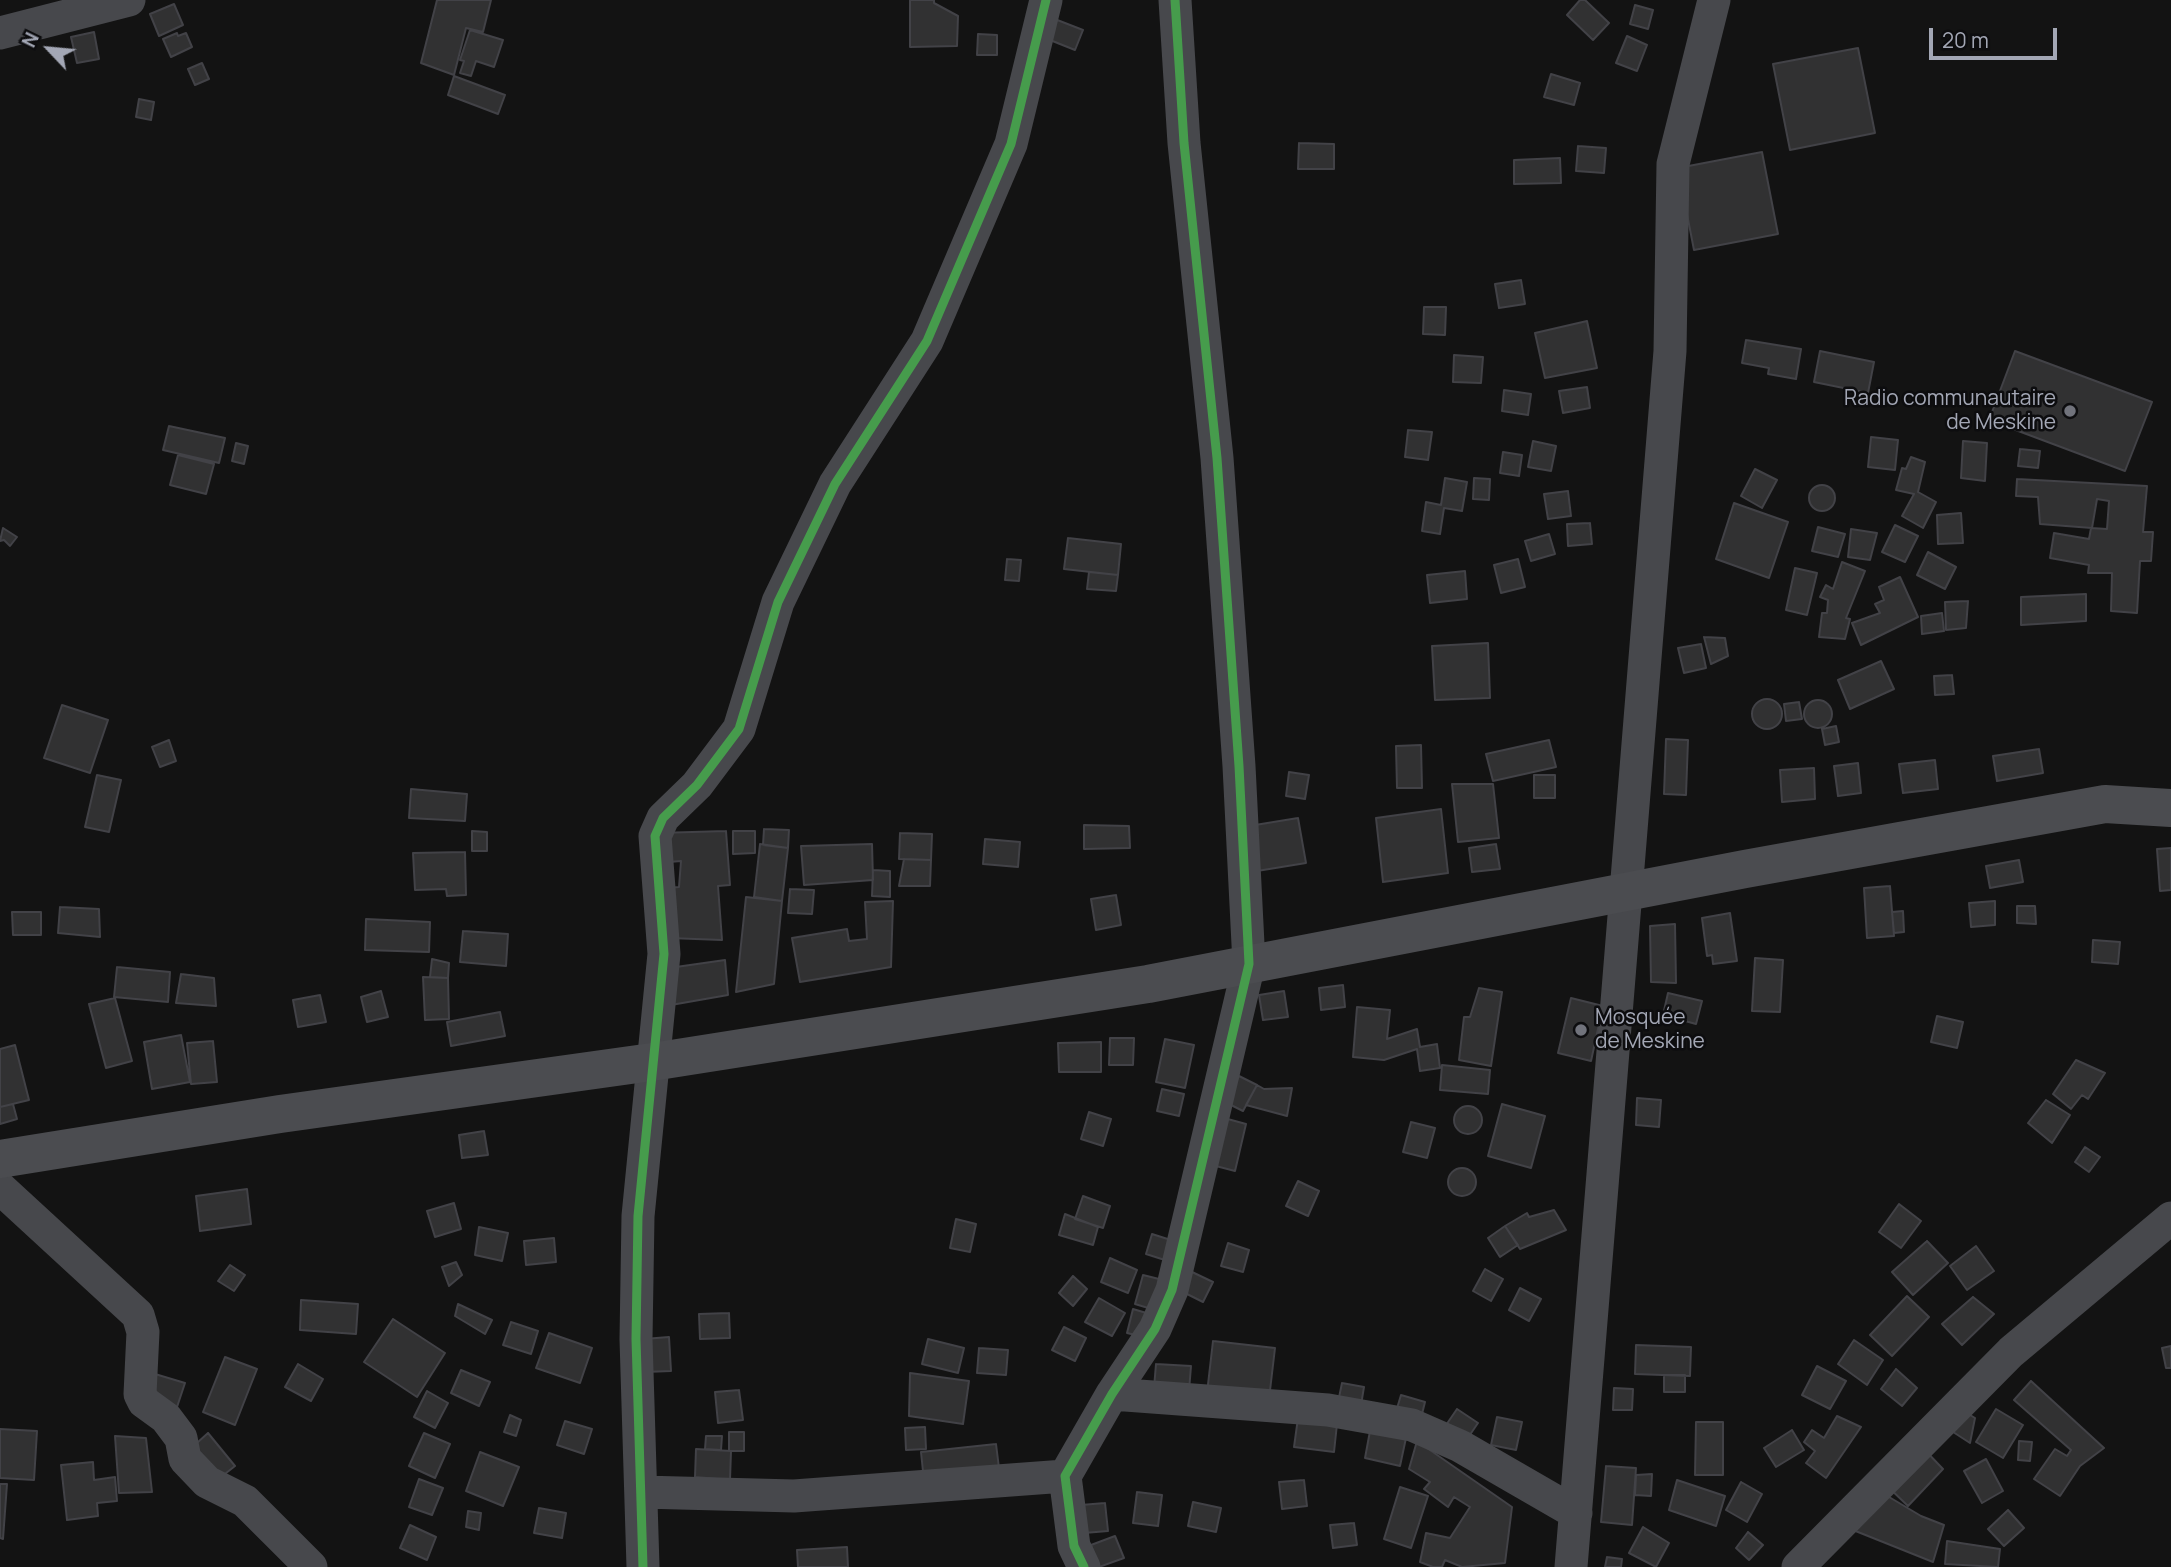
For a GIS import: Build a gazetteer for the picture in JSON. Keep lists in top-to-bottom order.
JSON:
{
  "places": ["Radio communautaire de Meskine", "Mosquée de Meskine"],
  "scale_bar": "20 m",
  "north": "top left"
}
